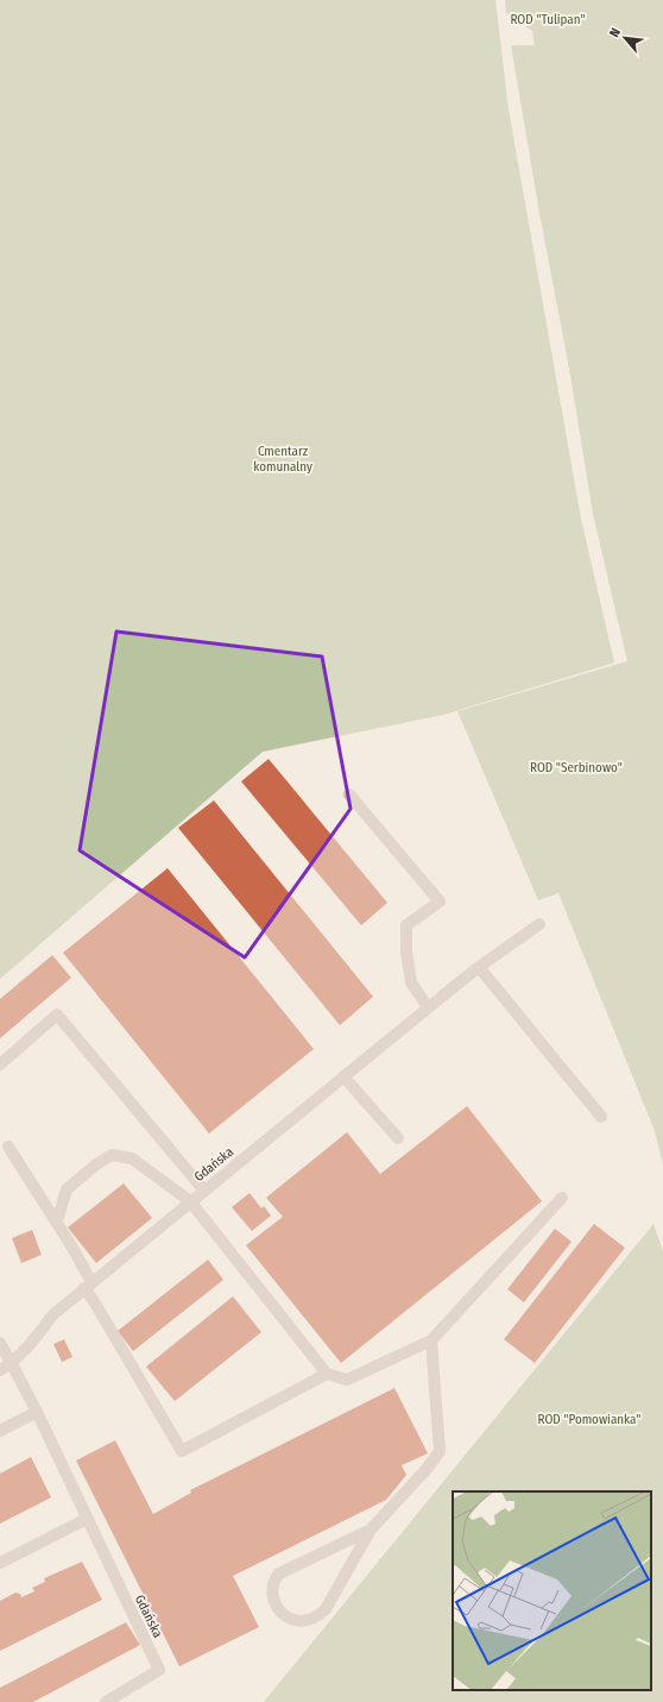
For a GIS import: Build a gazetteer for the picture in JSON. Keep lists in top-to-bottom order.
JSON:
{
  "streets": {
    "street": ["Gdańska"]
  },
  "parks": [
    "ROD \"Tulipan\"",
    "Cmentarz komunalny",
    "ROD \"Serbinowo\"",
    "ROD \"Pomowianka\""
  ],
  "north": "top left"
}
